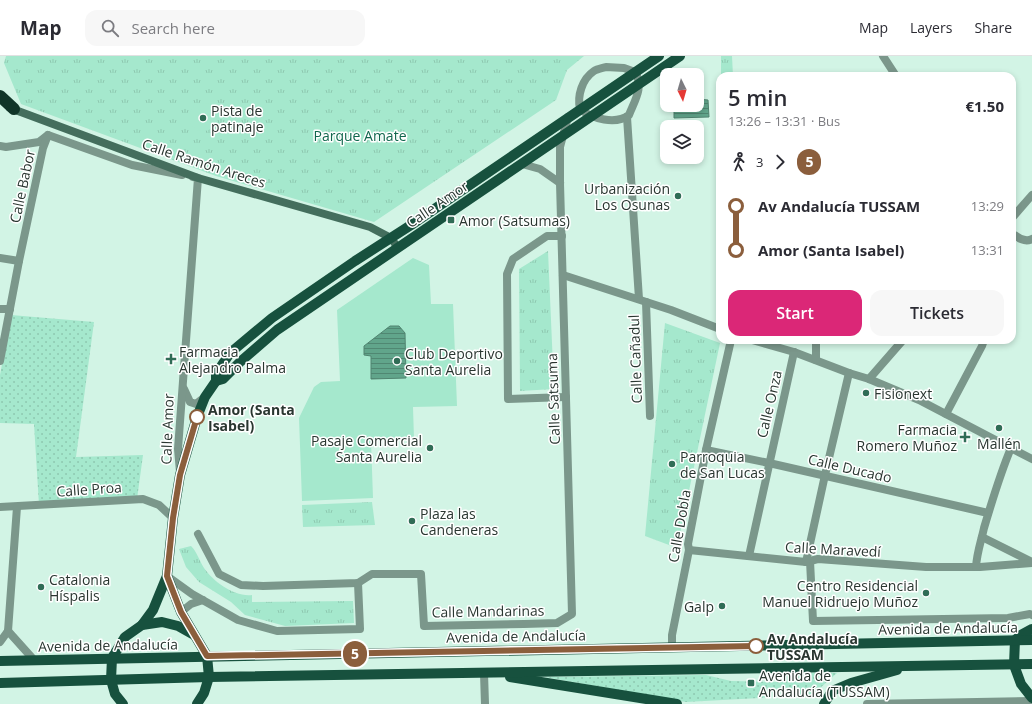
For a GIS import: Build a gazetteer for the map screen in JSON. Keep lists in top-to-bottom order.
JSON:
{
  "streets": {
    "main road": ["Calle Amor", "Avenida de Andalucía"],
    "street": [
      "Calle Ramón Areces",
      "Calle Babor",
      "Calle Cañadul",
      "Calle Satsuma",
      "Calle Onza",
      "Calle Ducado",
      "Calle Proa",
      "Calle Dobla",
      "Calle Maravedí",
      "Calle Mandarinas"
    ]
  },
  "crossings": [
    ["Calle Ramón Areces", "Calle Amor"],
    ["Calle Amor", "Calle Satsuma"],
    ["Calle Amor", "Calle Proa"],
    ["Calle Amor", "Avenida de Andalucía"],
    ["Calle Satsuma", "Calle Mandarinas"],
    ["Calle Onza", "Calle Ducado"],
    ["Calle Onza", "Calle Maravedí"],
    ["Calle Ducado", "Calle Dobla"],
    ["Calle Dobla", "Calle Maravedí"],
    ["Calle Dobla", "Avenida de Andalucía"]
  ],
  "parks": ["Parque Amate"],
  "places": {
    "other": [
      "Pista de patinaje",
      "Urbanización Los Osunas",
      "Club Deportivo Santa Aurelia",
      "Fisionext",
      "Amor (Santa Isabel)",
      "Mallén",
      "Pasaje Comercial Santa Aurelia",
      "Parroquia de San Lucas",
      "Plaza las Candeneras",
      "Catalonia Híspalis",
      "Centro Residencial Manuel Ridruejo Muñoz",
      "Galp",
      "Av Andalucía TUSSAM"
    ],
    "transit": ["Amor (Satsumas)", "Avenida de Andalucía (TUSSAM)"],
    "health": ["Farmacia Alejandro Palma", "Farmacia Romero Muñoz"]
  },
  "lines": ["bus line 5"],
  "north": "bottom",
  "page": {
    "header": "Map",
    "search": "Search here",
    "nav": ["Map", "Layers", "Share"],
    "on_map": "5",
    "heading": ["5 min", "13:26 – 13:31 · Bus", "€1.50"],
    "legs": ["3", "5"],
    "list": [
      {
        "name": "Av Andalucía TUSSAM",
        "value": "13:29"
      },
      {
        "name": "Amor (Santa Isabel)",
        "value": "13:31"
      }
    ],
    "buttons": ["Start", "Tickets"]
  }
}
